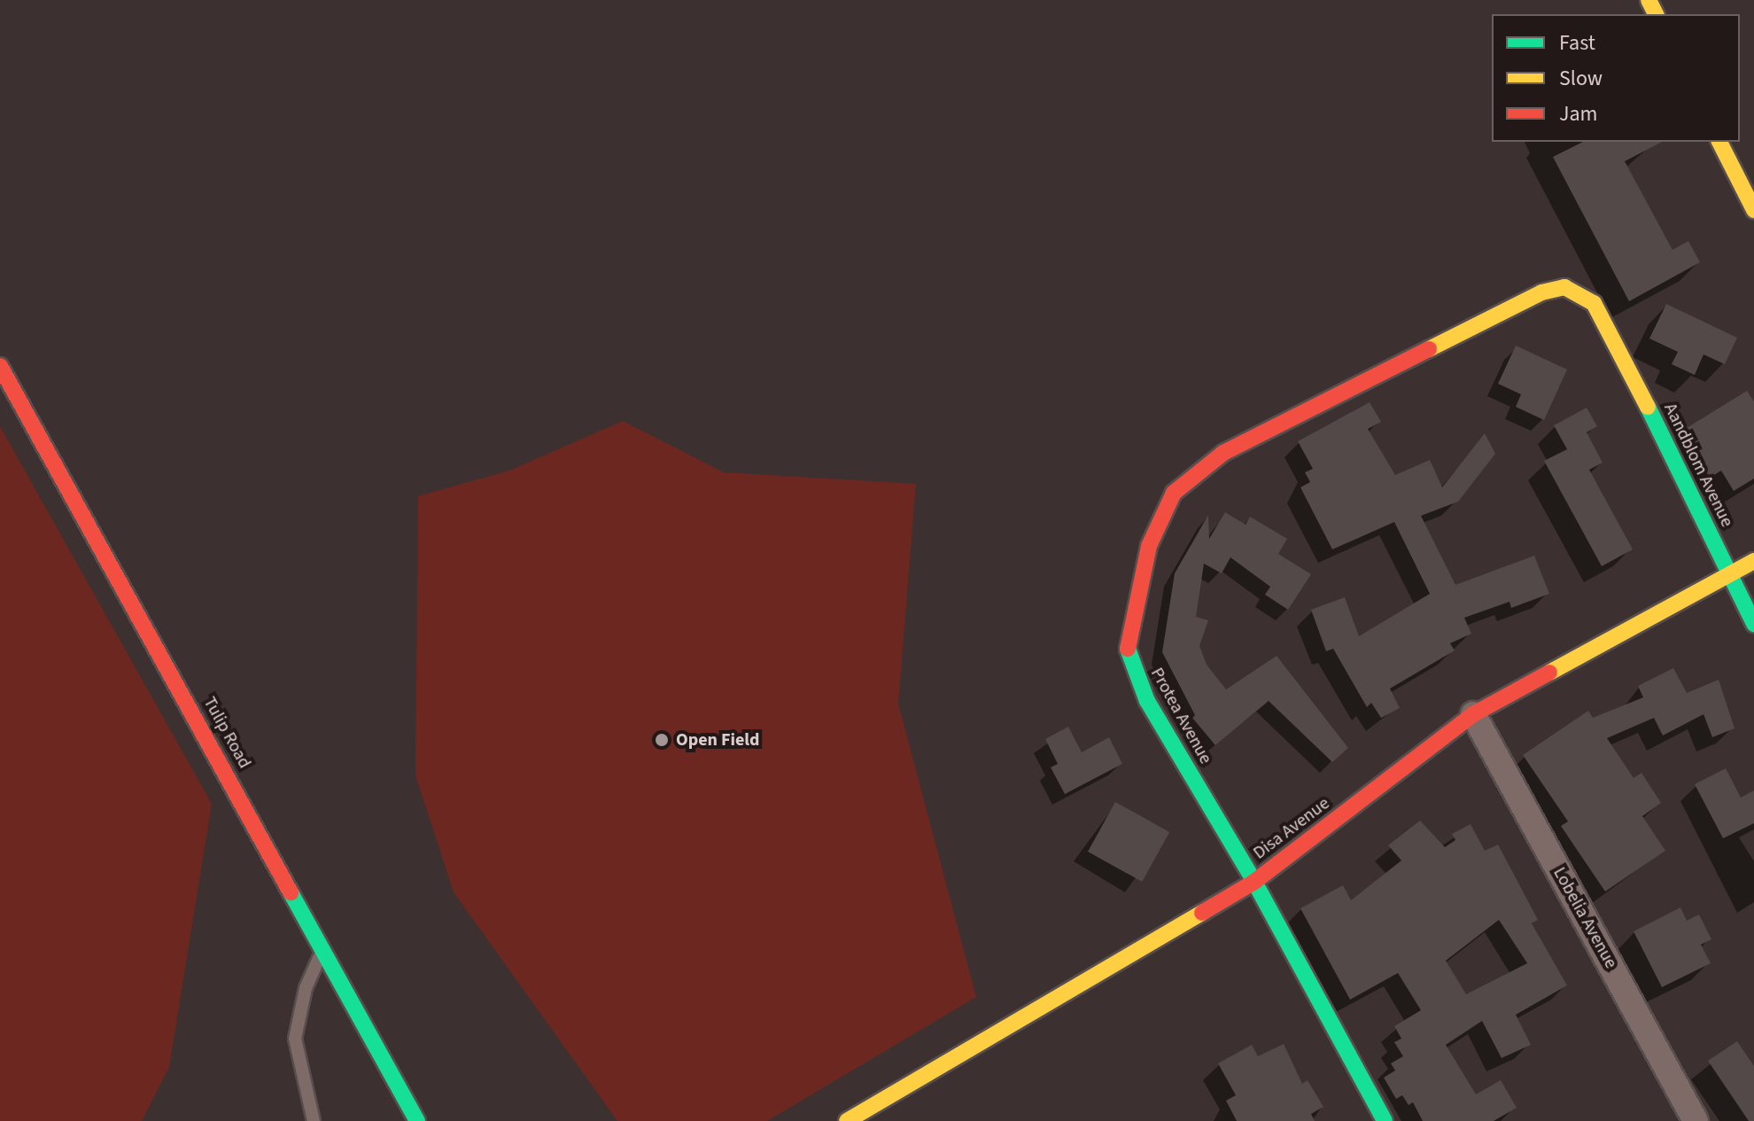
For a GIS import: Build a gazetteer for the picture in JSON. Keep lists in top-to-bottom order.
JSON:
{
  "streets": {
    "street": [
      "Aandblom Avenue",
      "Protea Avenue",
      "Tulip Road",
      "Disa Avenue",
      "Lobelia Avenue"
    ]
  },
  "crossings": [
    ["Aandblom Avenue", "Protea Avenue"],
    ["Aandblom Avenue", "Disa Avenue"],
    ["Protea Avenue", "Disa Avenue"],
    ["Disa Avenue", "Lobelia Avenue"]
  ],
  "places": ["Open Field"],
  "legend": ["Fast", "Slow", "Jam"]
}
